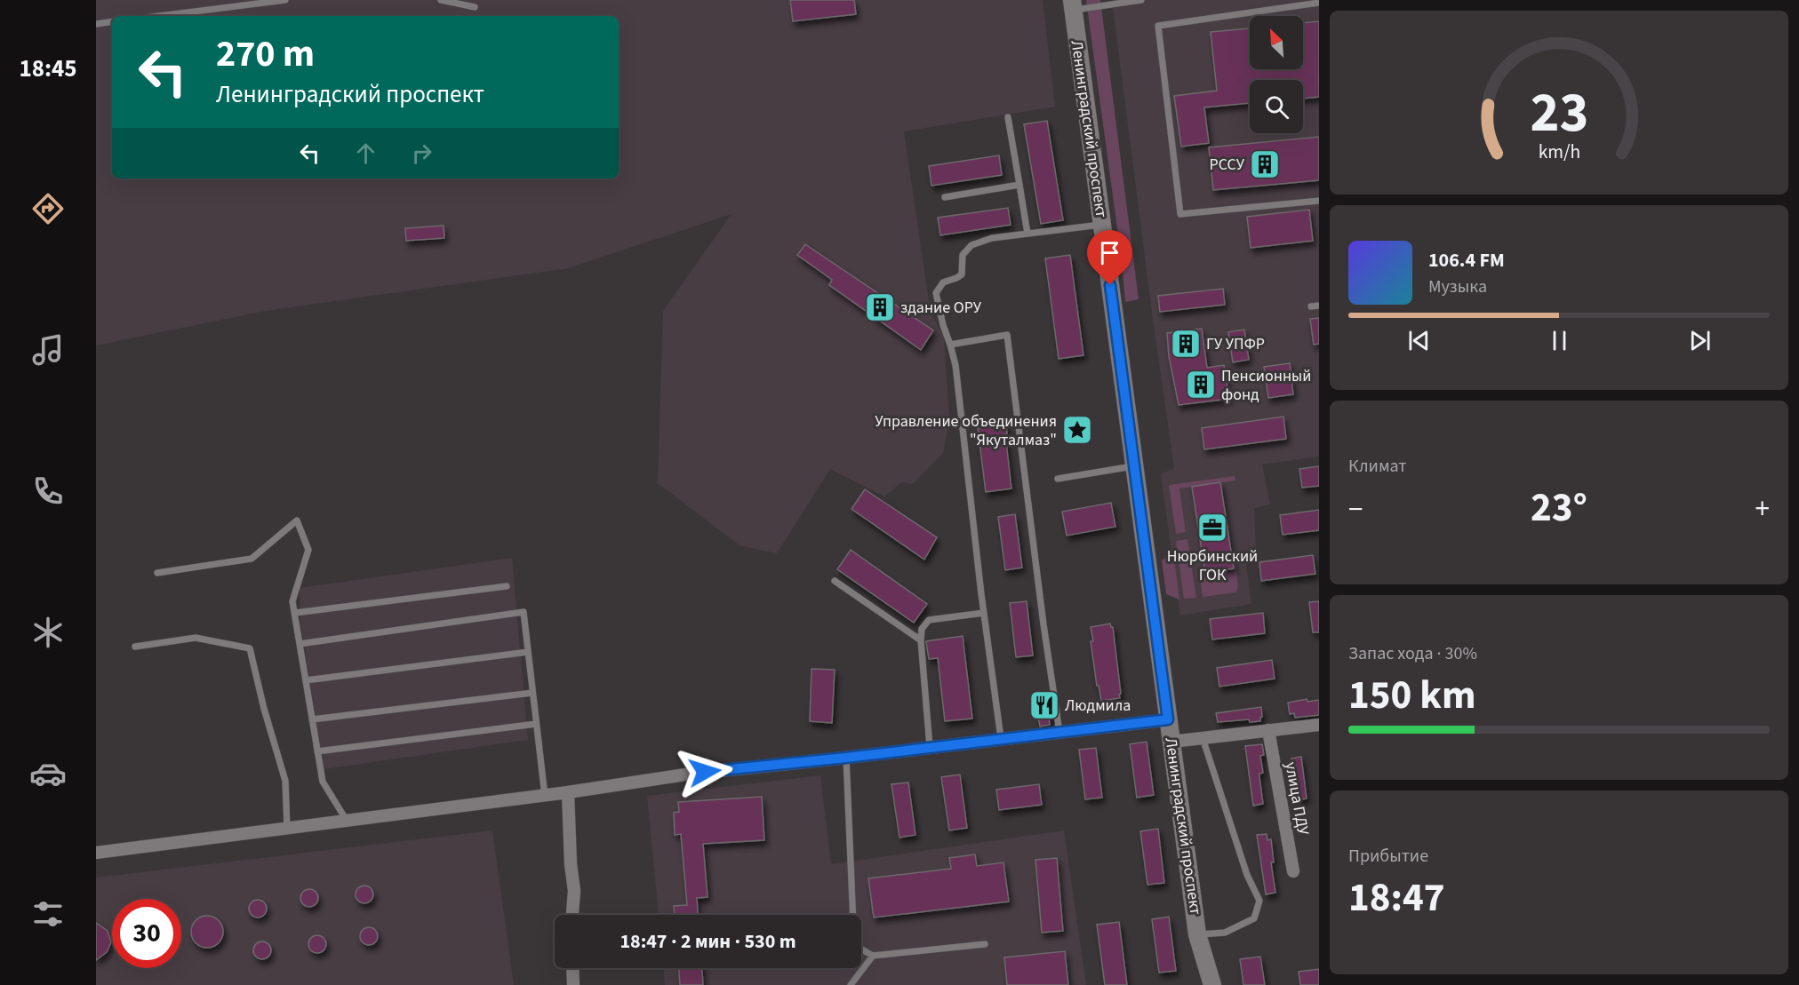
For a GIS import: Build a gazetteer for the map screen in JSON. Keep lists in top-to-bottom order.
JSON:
{
  "streets": {
    "main road": ["Ленинградский проспект"],
    "street": ["улица ПДУ"]
  },
  "places": {
    "building": [
      "РССУ",
      "здание ОРУ",
      "ГУ УПФР",
      "Пенсионный фонд"
    ],
    "place": ["Управление объединения \"Якуталмаз\""],
    "office": ["Нюрбинский ГОК"],
    "restaurant": ["Людмила"]
  },
  "north": "top left",
  "page": {
    "tabs": "18:45",
    "turn": ["270 m", "Ленинградский проспект"],
    "song": ["106.4 FM", "Музыка"],
    "tile": [
      "Климат",
      ["Запас хода · 30%", "150 km"],
      ["Прибытие", "18:47"]
    ],
    "heat": ["−", "23°", "+"],
    "limit": "30",
    "trip": "18:47 · 2 мин · 530 m",
    "gauge": ["23", "km/h"]
  }
}
